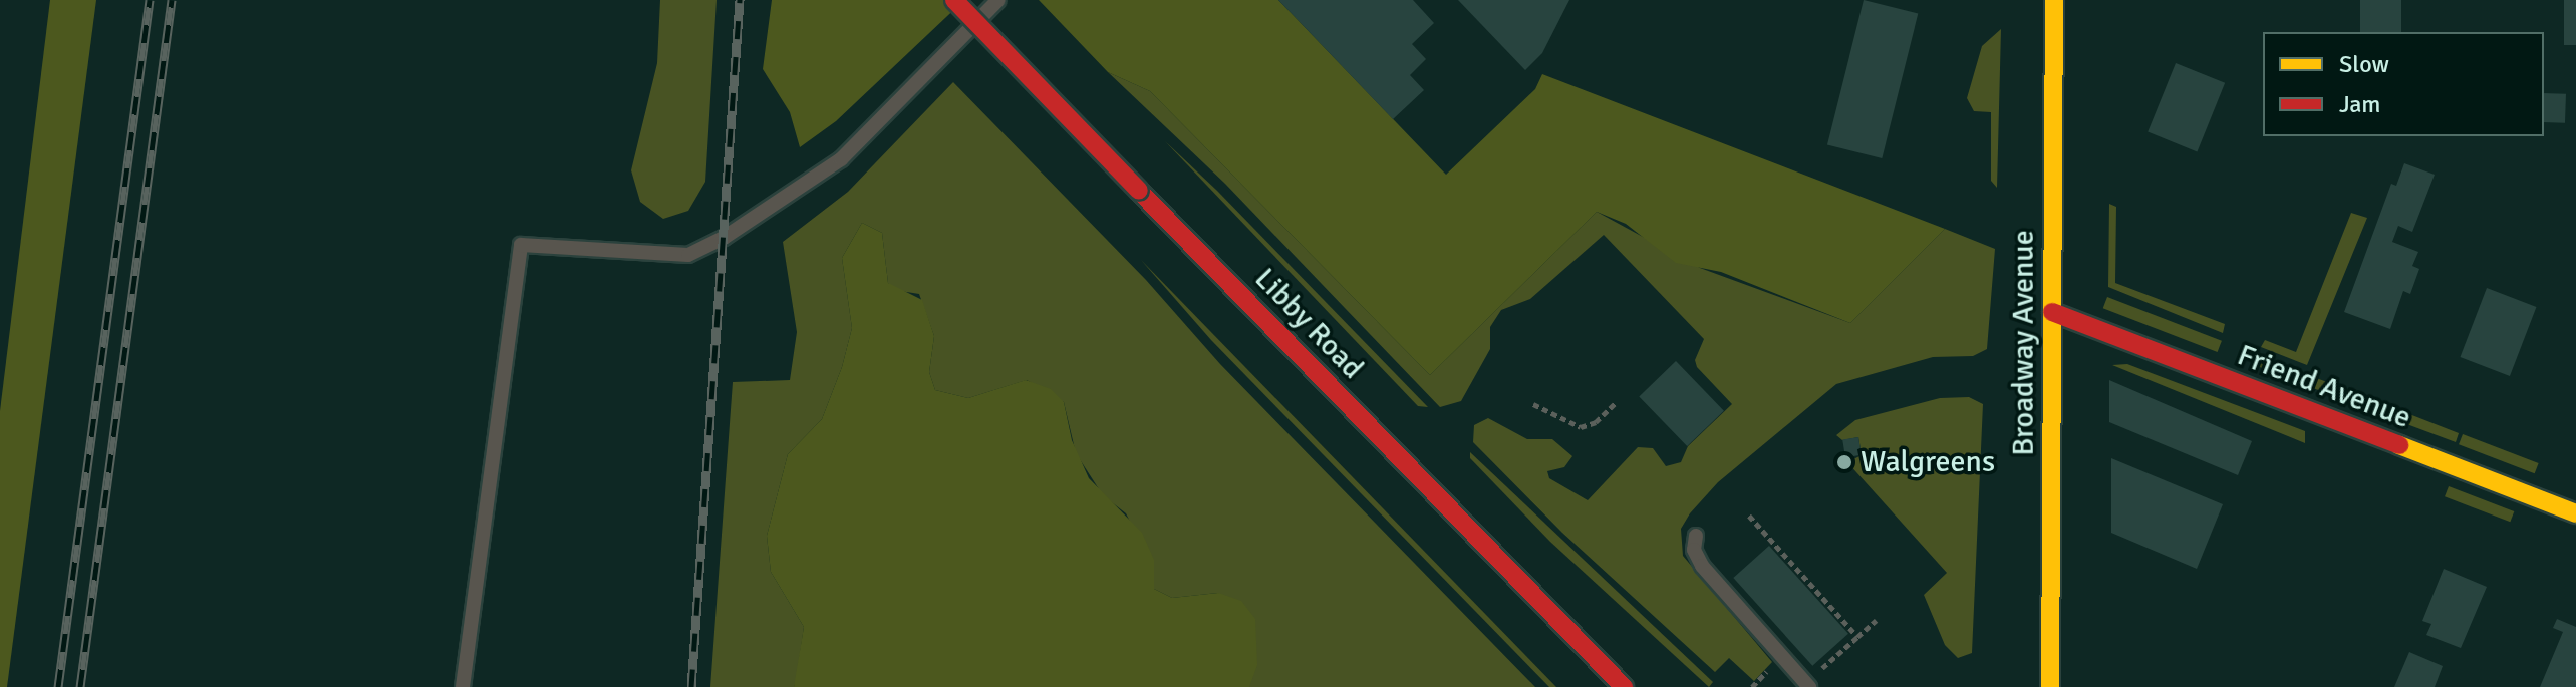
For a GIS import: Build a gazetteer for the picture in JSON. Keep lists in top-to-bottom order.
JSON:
{
  "streets": {
    "main road": ["Libby Road", "Broadway Avenue", "Friend Avenue"]
  },
  "crossings": [
    ["Broadway Avenue", "Friend Avenue"]
  ],
  "places": ["Walgreens"],
  "legend": ["Slow", "Jam"]
}
